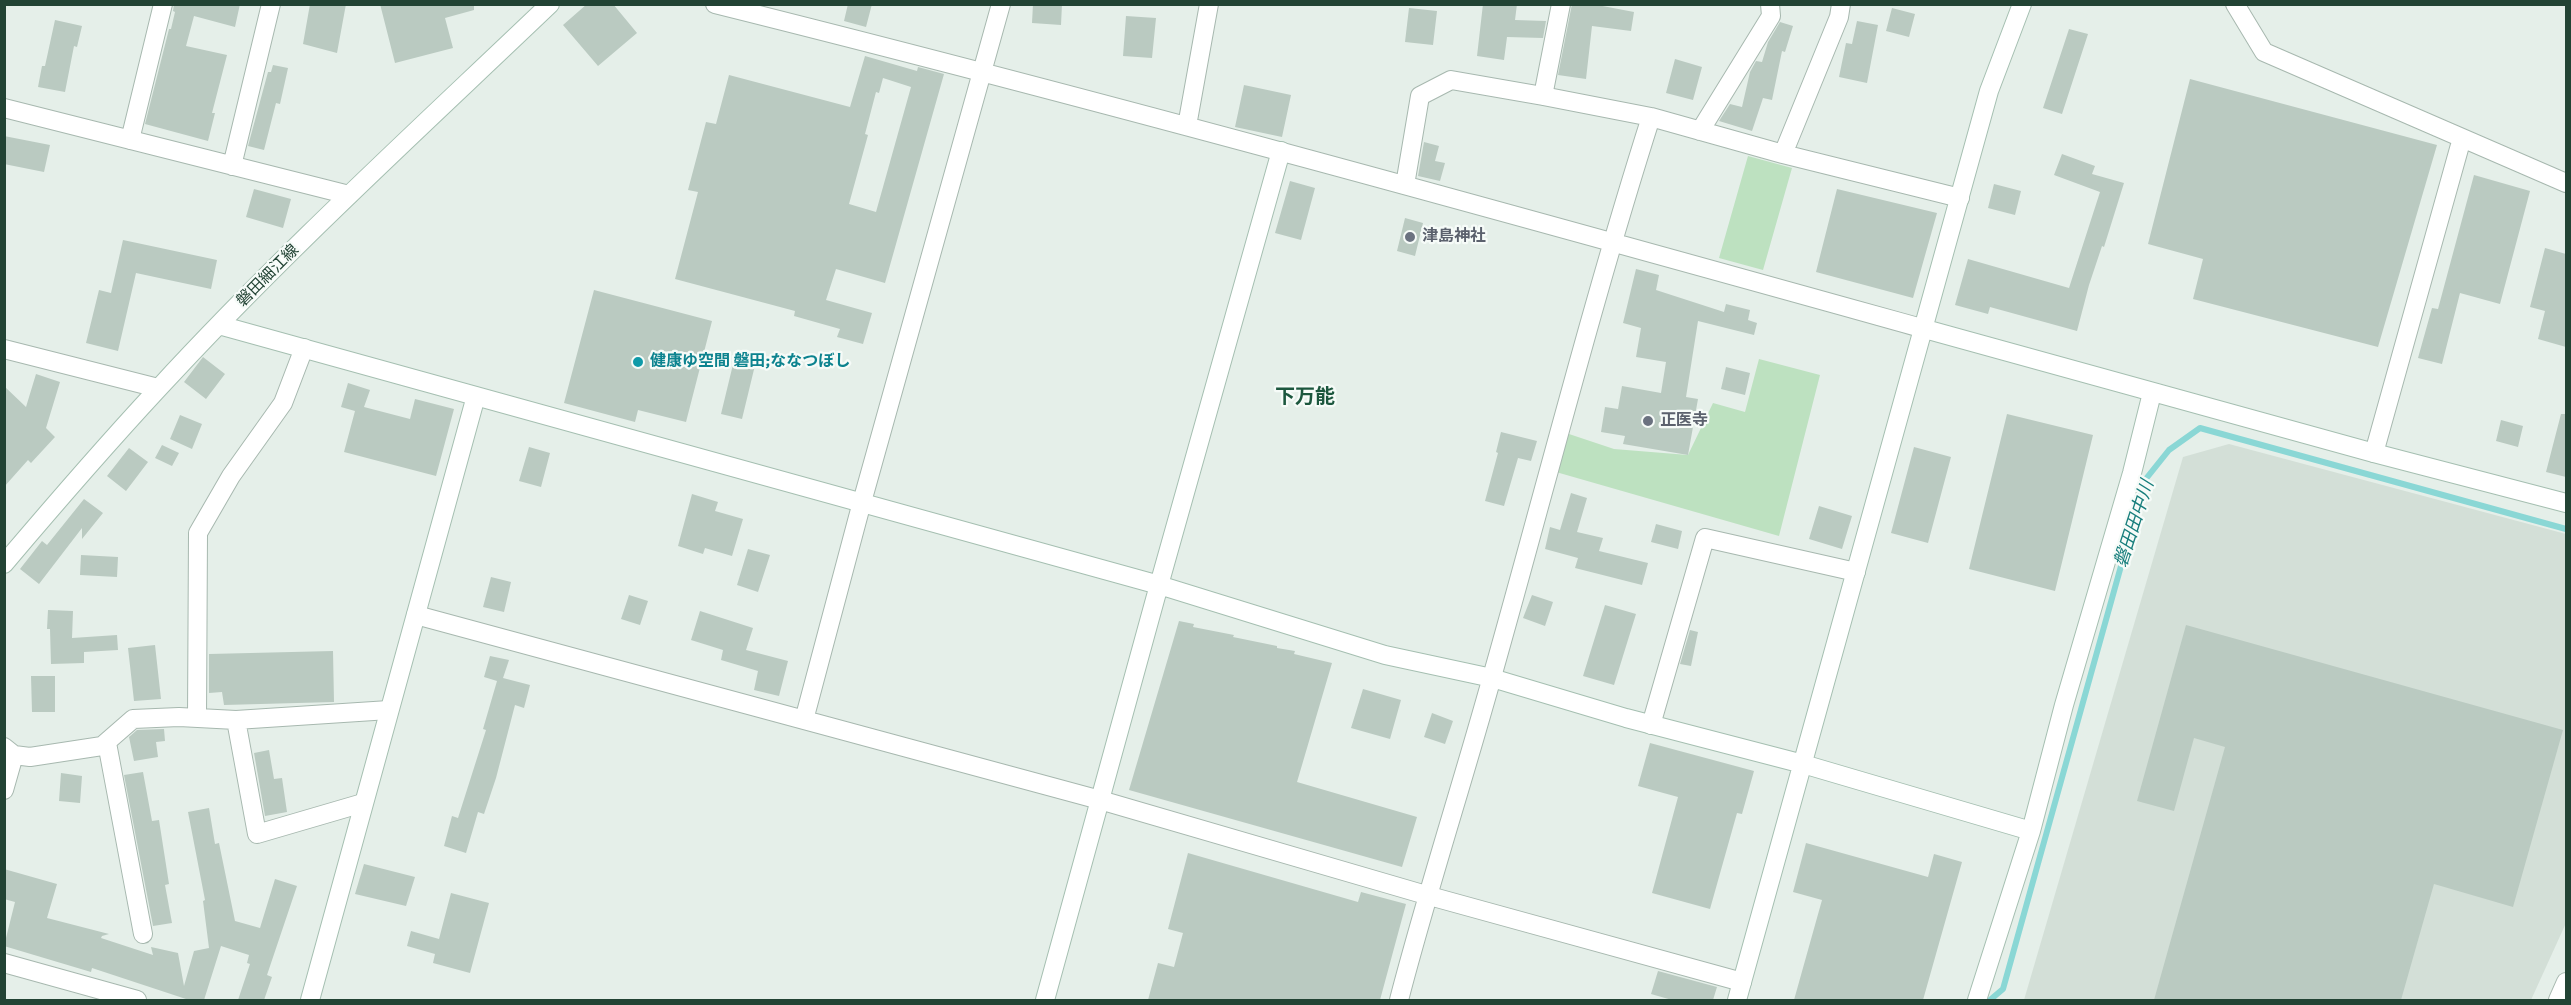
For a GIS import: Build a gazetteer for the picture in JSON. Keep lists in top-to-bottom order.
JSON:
{
  "streets": {
    "street": ["磐田細江線"]
  },
  "districts": ["下万能"],
  "water": ["磐田田中川"],
  "places": ["津島神社", "健康ゆ空間 磐田;ななつぼし", "正医寺"]
}
